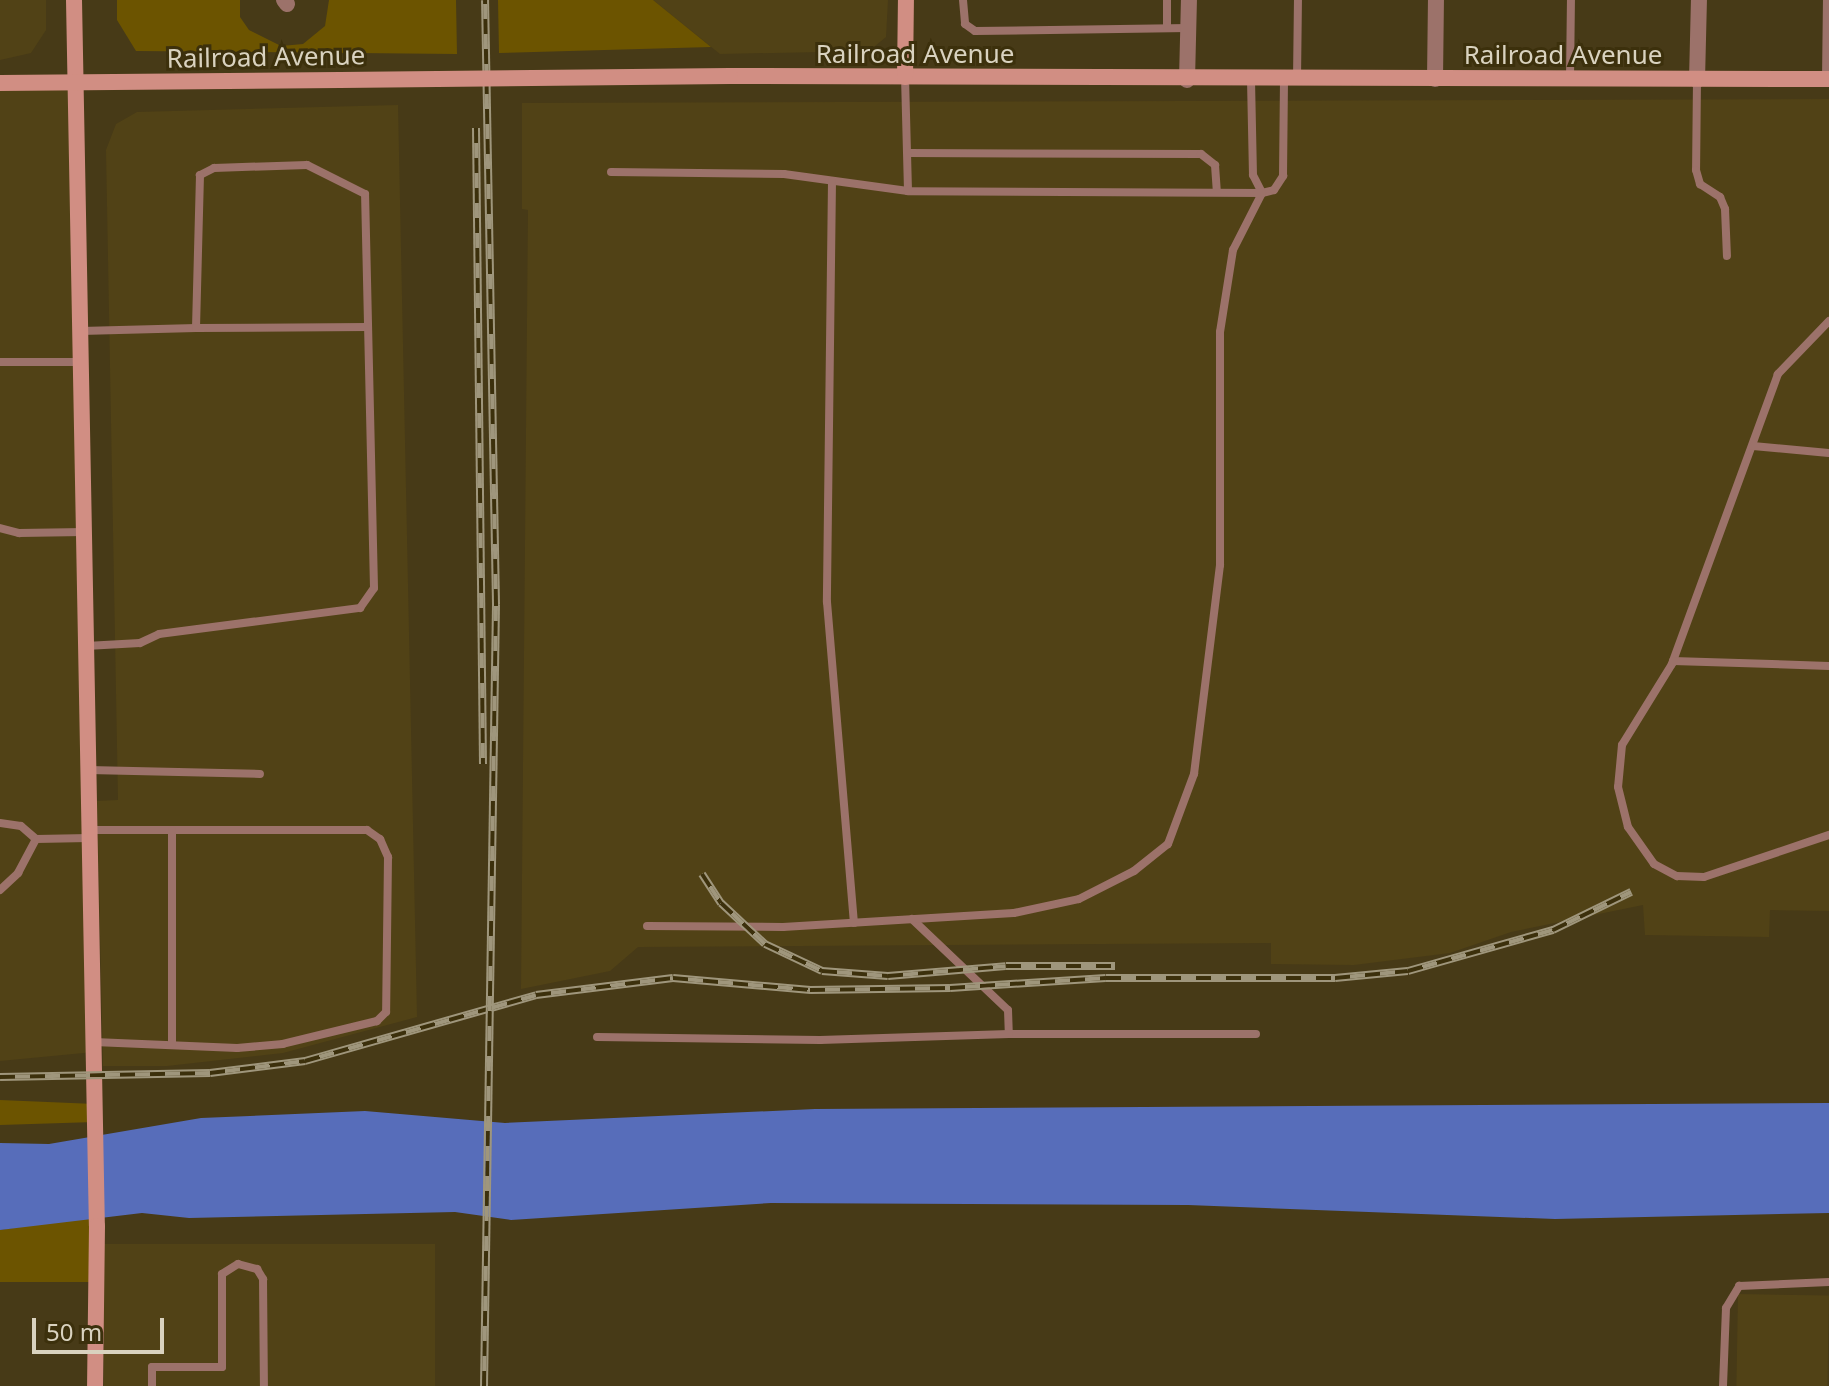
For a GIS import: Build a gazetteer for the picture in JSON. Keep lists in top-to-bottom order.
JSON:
{
  "streets": {
    "street": ["Railroad Avenue"]
  },
  "scale_bar": "50 m"
}
